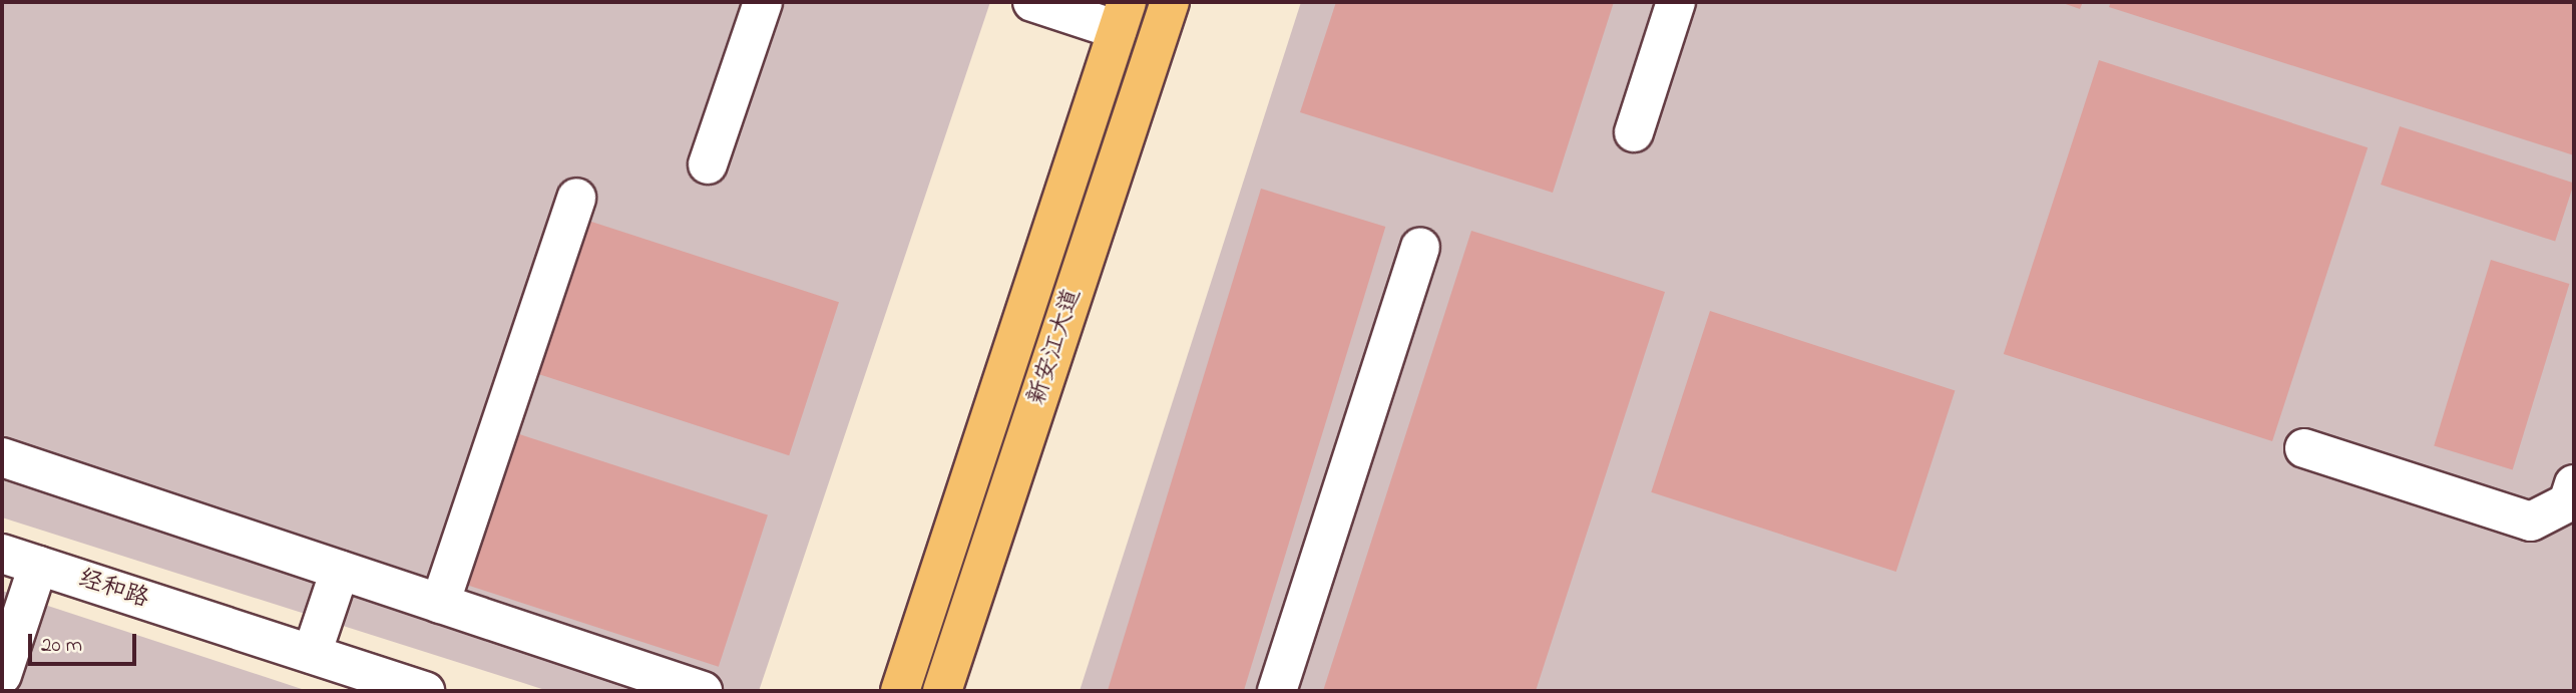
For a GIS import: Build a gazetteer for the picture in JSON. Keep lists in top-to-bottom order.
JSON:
{
  "streets": {
    "main road": ["新安江大道"],
    "street": ["经和路"]
  },
  "scale_bar": "20 m"
}
